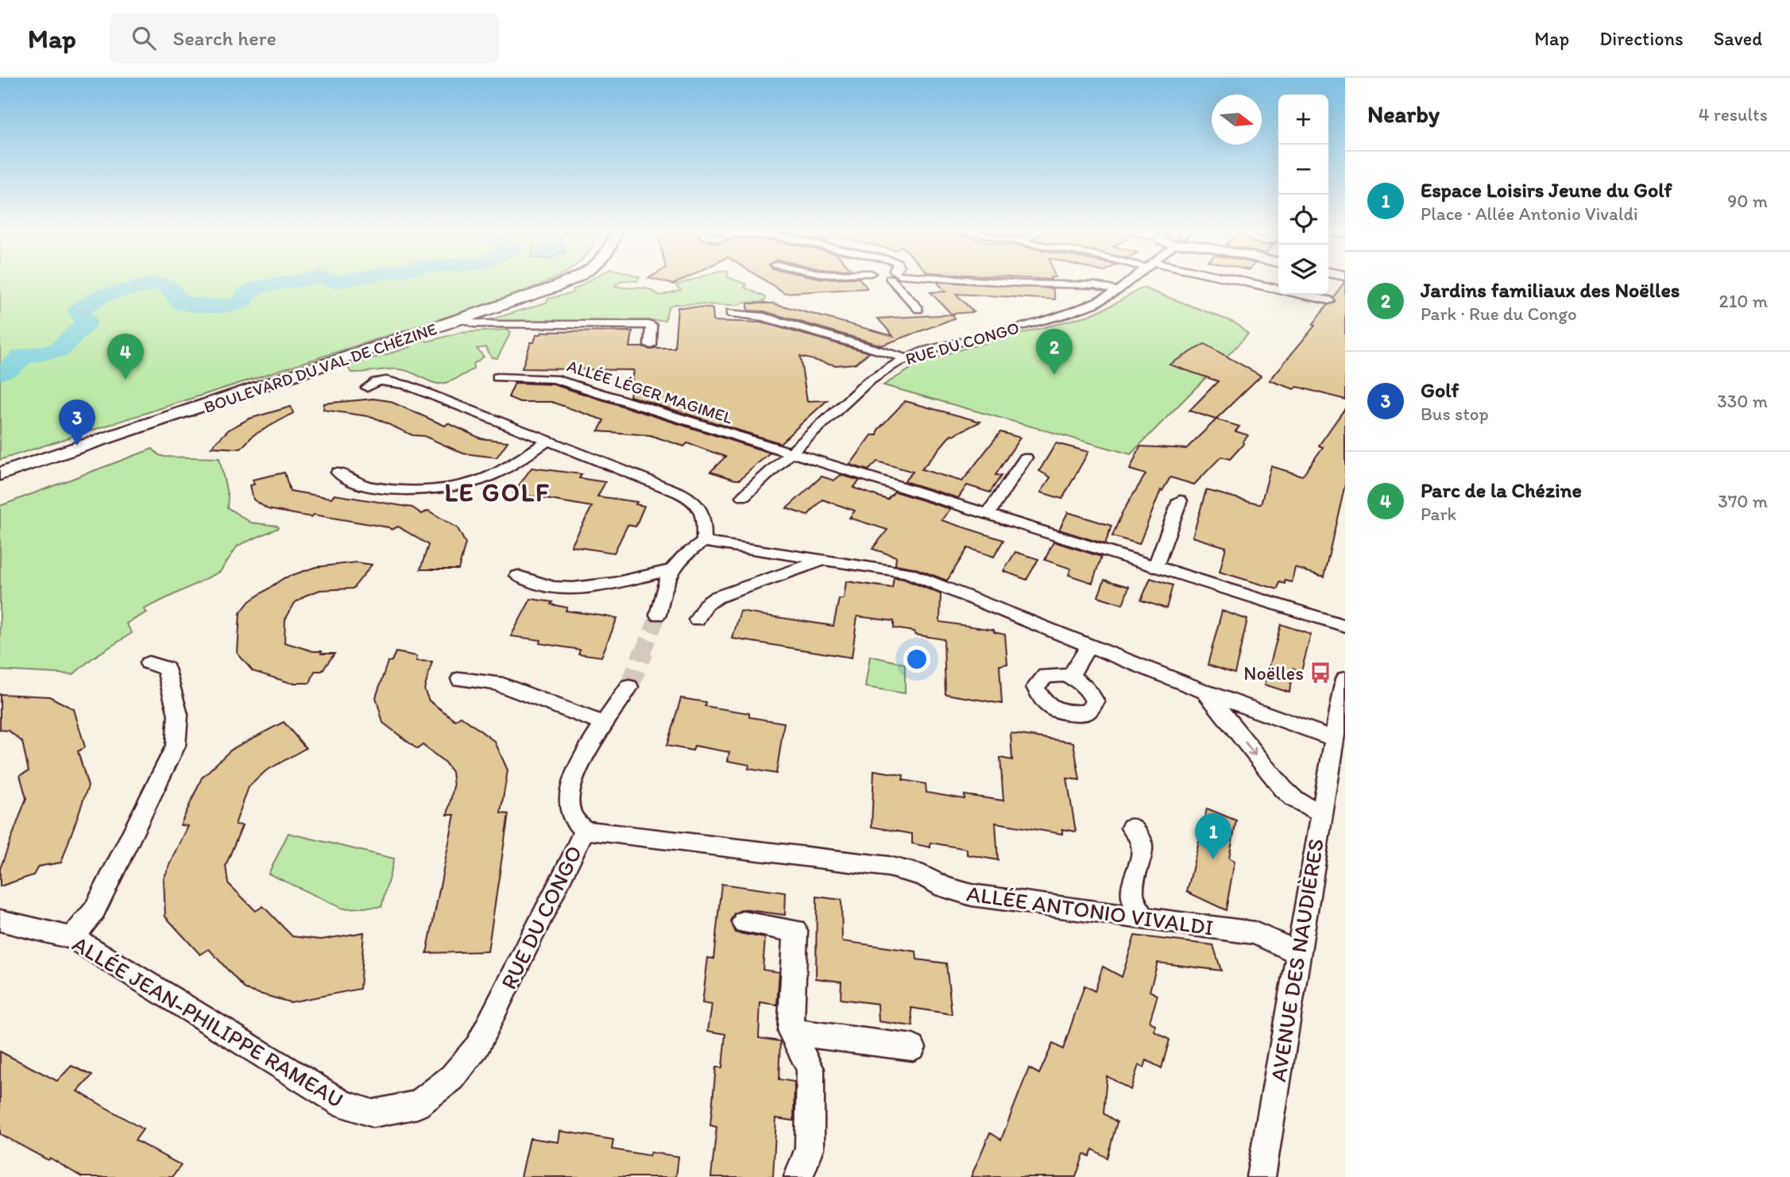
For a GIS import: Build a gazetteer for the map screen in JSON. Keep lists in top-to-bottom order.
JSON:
{
  "streets": {
    "street": [
      "RUE DU CONGO",
      "BOULEVARD DU VAL DE CHÉZINE",
      "ALLÉE LÉGER MAGIMEL",
      "ALLÉE ANTONIO VIVALDI",
      "AVENUE DES NAUDIÈRES",
      "ALLÉE JEAN-PHILIPPE RAMEAU"
    ]
  },
  "crossings": [
    ["RUE DU CONGO", "ALLÉE LÉGER MAGIMEL"],
    ["RUE DU CONGO", "ALLÉE ANTONIO VIVALDI"],
    ["RUE DU CONGO", "ALLÉE JEAN-PHILIPPE RAMEAU"],
    ["ALLÉE ANTONIO VIVALDI", "AVENUE DES NAUDIÈRES"]
  ],
  "districts": ["LE GOLF"],
  "places": {
    "bus stop": ["Noëlles"]
  },
  "north": "right",
  "page": {
    "header": "Map",
    "search": "Search here",
    "nav": ["Map", "Directions", "Saved"],
    "heading": ["Nearby", "4 results"],
    "map_buttons": ["+", "−"],
    "list": [
      {
        "mark": "1",
        "name": "Espace Loisirs Jeune du Golf",
        "note": "Place · Allée Antonio Vivaldi",
        "value": "90 m"
      },
      {
        "mark": "2",
        "name": "Jardins familiaux des Noëlles",
        "note": "Park · Rue du Congo",
        "value": "210 m"
      },
      {
        "mark": "3",
        "name": "Golf",
        "note": "Bus stop",
        "value": "330 m"
      },
      {
        "mark": "4",
        "name": "Parc de la Chézine",
        "note": "Park",
        "value": "370 m"
      }
    ],
    "pins": [
      "2",
      "4",
      "3",
      "1"
    ]
  }
}
